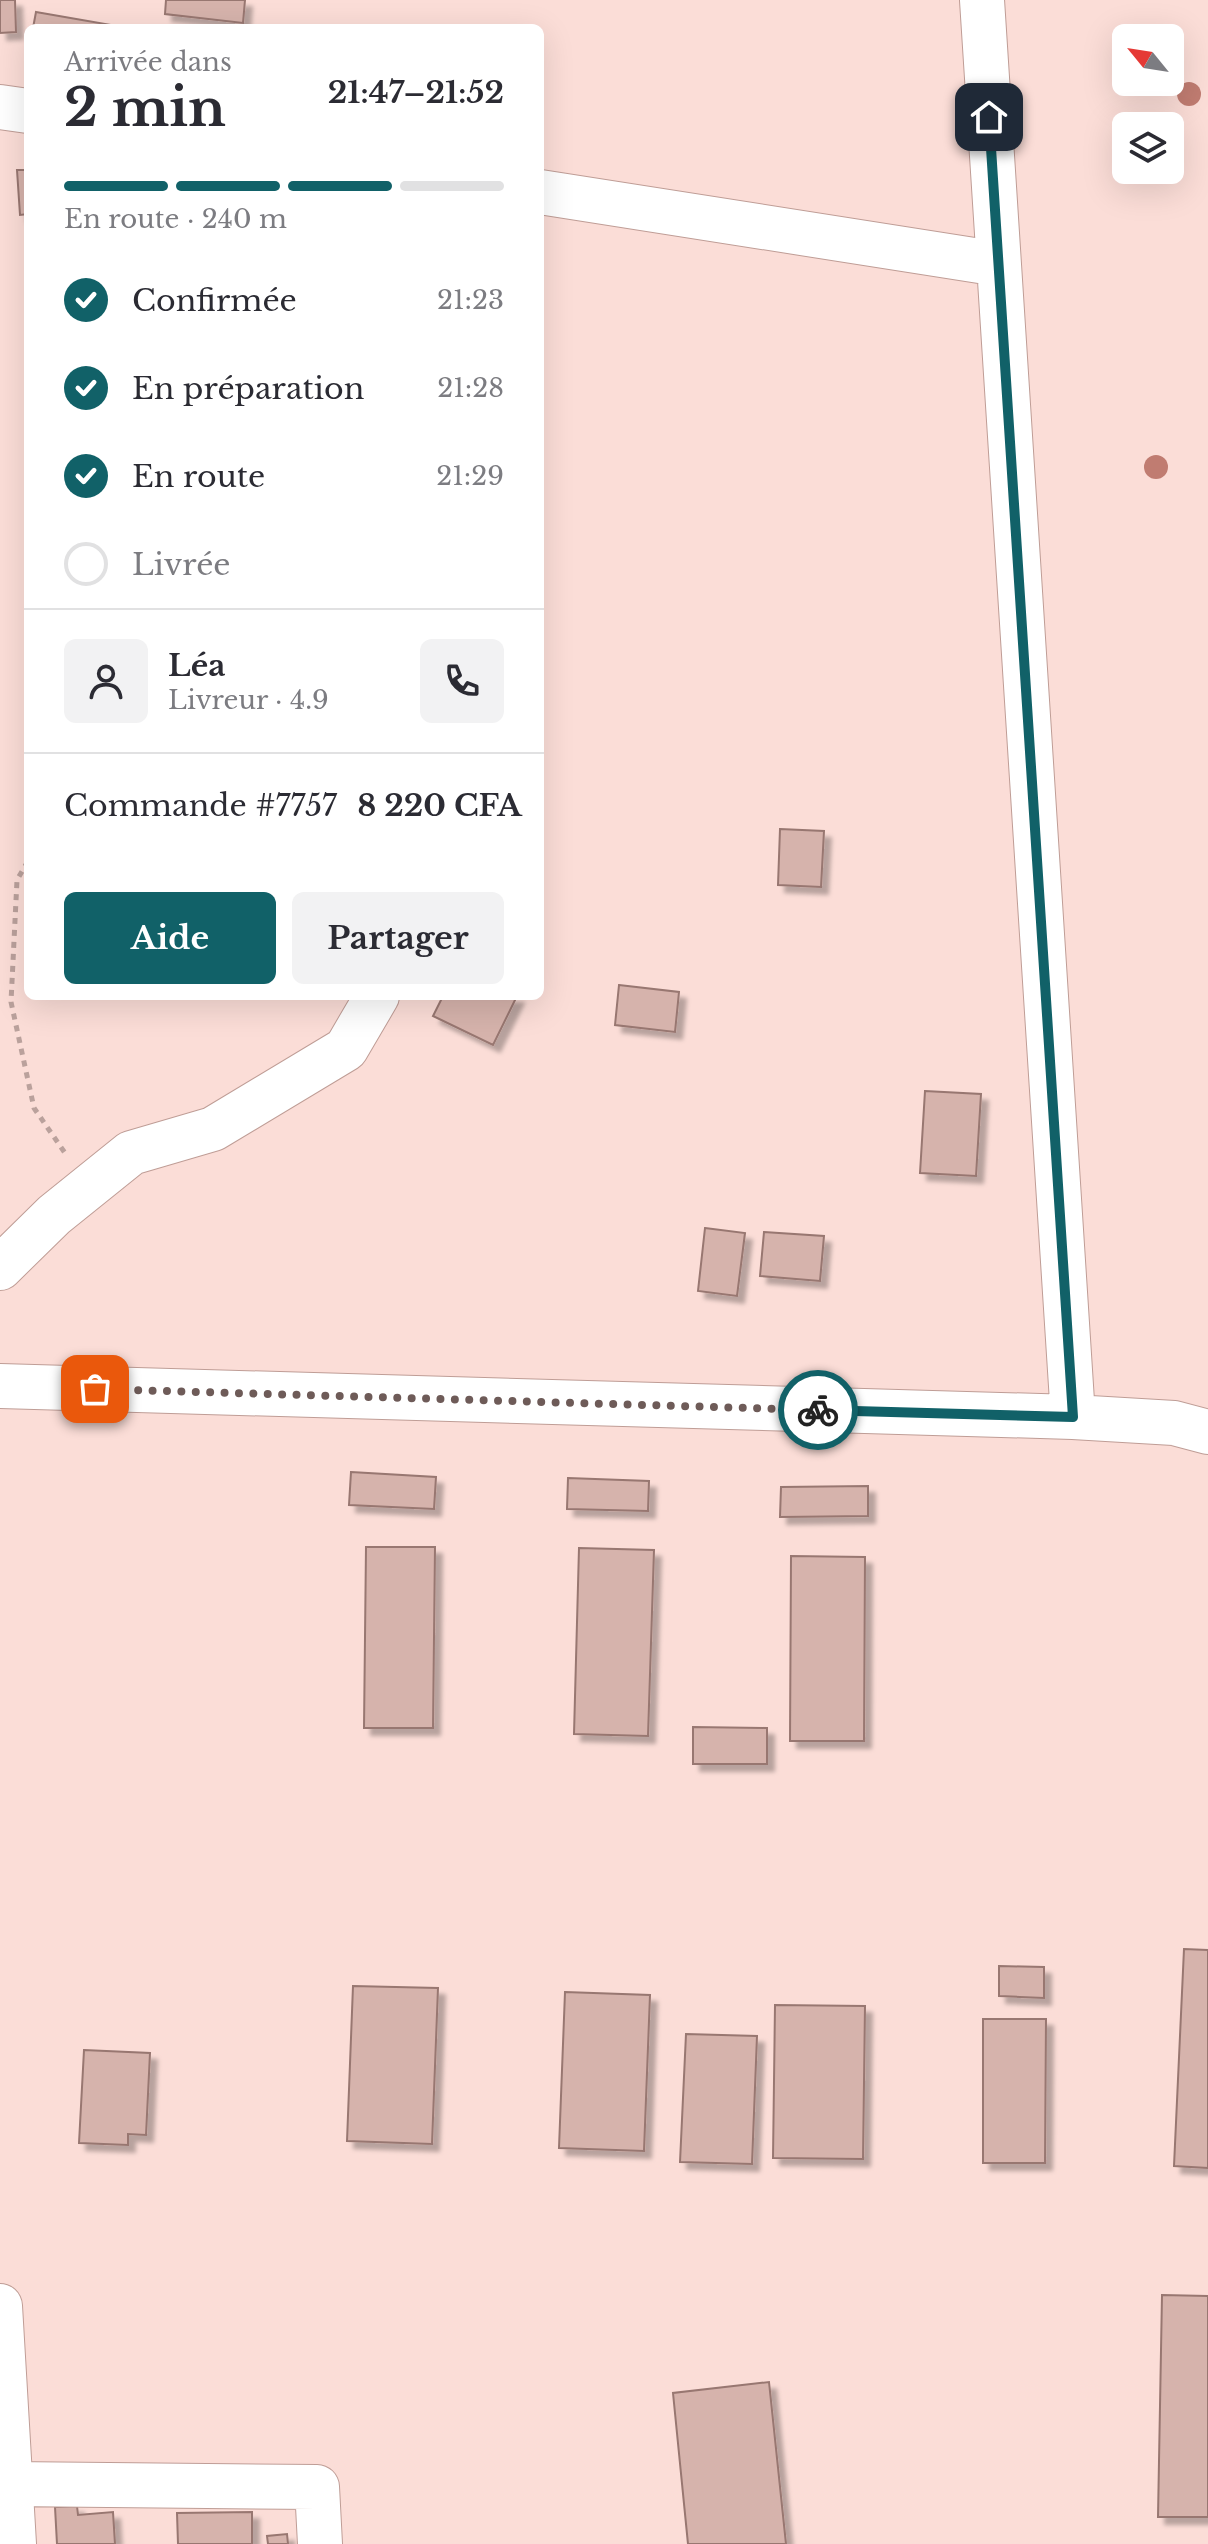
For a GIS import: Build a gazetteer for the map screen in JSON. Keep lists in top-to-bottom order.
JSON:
{
  "north": "top left",
  "page": {
    "heading": ["2 min", "Arrivée dans", "21:47–21:52"],
    "panel": [
      "Léa",
      "Livreur · 4.9",
      "Commande #7757",
      "8 220 CFA"
    ],
    "bar": "En route · 240 m",
    "list": [
      ["Confirmée", "21:23"],
      ["En préparation", "21:28"],
      ["En route", "21:29"],
      "Livrée"
    ],
    "buttons": ["Aide", "Partager"]
  }
}
